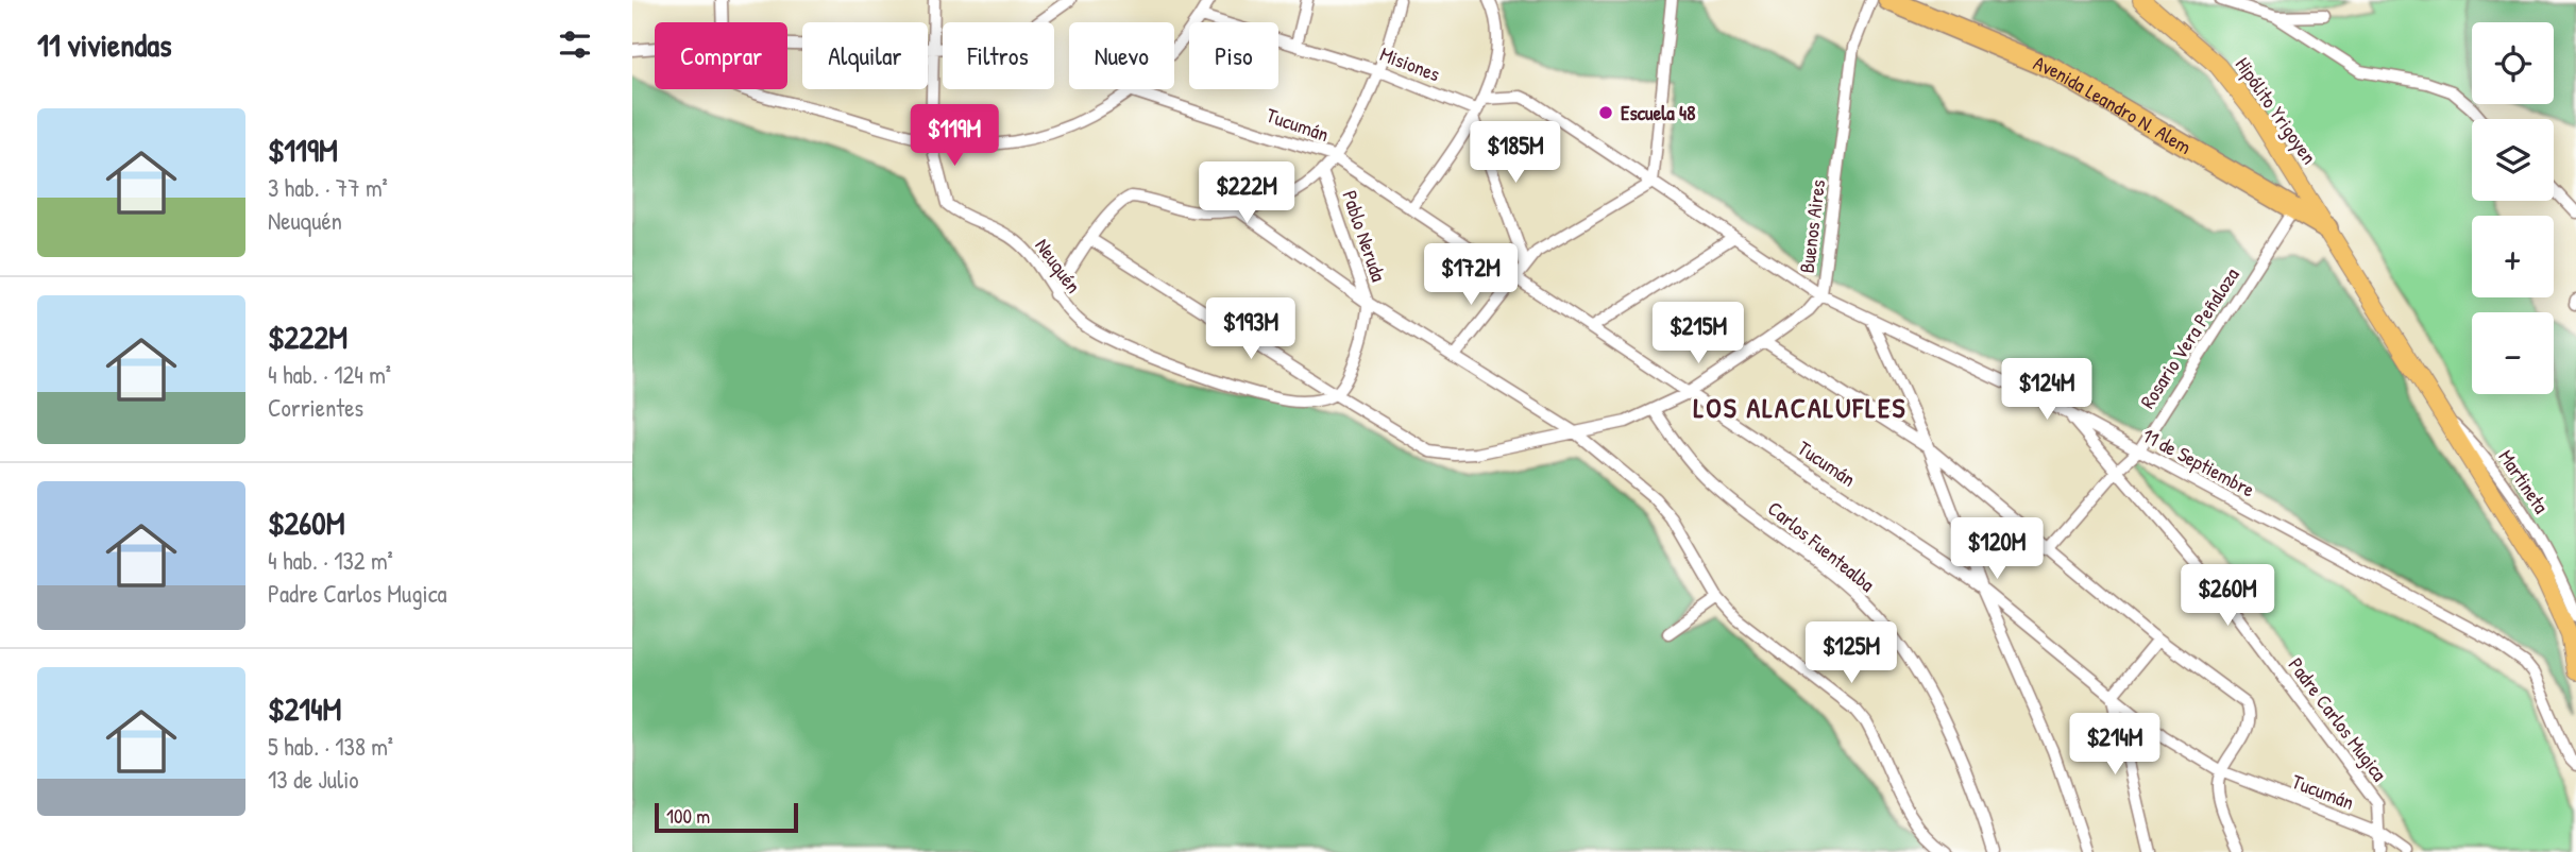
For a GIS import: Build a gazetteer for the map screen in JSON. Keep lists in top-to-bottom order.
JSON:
{
  "streets": {
    "highway": ["Avenida Leandro N. Alem"],
    "main road": ["Hipólito Yrigoyen"],
    "street": [
      "Misiones",
      "Tucumán",
      "Buenos Aires",
      "Pablo Neruda",
      "Neuquén",
      "Rosario Vera Peñaloza",
      "11 de Septiembre",
      "Martineta",
      "Carlos Fuentealba",
      "Padre Carlos Mugica"
    ]
  },
  "crossings": [
    ["Avenida Leandro N. Alem", "Hipólito Yrigoyen"],
    ["Avenida Leandro N. Alem", "Rosario Vera Peñaloza"],
    ["Hipólito Yrigoyen", "Martineta"],
    ["Tucumán", "Buenos Aires"],
    ["Tucumán", "Padre Carlos Mugica"],
    ["Buenos Aires", "Pablo Neruda"],
    ["Buenos Aires", "Neuquén"],
    ["Buenos Aires", "11 de Septiembre"],
    ["Buenos Aires", "Carlos Fuentealba"],
    ["Pablo Neruda", "Neuquén"],
    ["Rosario Vera Peñaloza", "11 de Septiembre"],
    ["Rosario Vera Peñaloza", "Padre Carlos Mugica"],
    ["11 de Septiembre", "Padre Carlos Mugica"]
  ],
  "districts": ["LOS ALACALUFLES"],
  "places": ["Escuela 48"],
  "scale_bar": "100 m",
  "page": {
    "heading": "11 viviendas",
    "map_buttons": ["+", "−"],
    "chip": [
      "Comprar",
      "Alquilar",
      "Filtros",
      "Nuevo",
      "Piso"
    ],
    "list": [
      {
        "name": "$119M",
        "note": "3 hab. · 77 m² · Neuquén"
      },
      {
        "name": "$222M",
        "note": "4 hab. · 124 m² · Corrientes"
      },
      {
        "name": "$260M",
        "note": "4 hab. · 132 m² · Padre Carlos Mugica"
      },
      {
        "name": "$214M",
        "note": "5 hab. · 138 m² · 13 de Julio"
      }
    ],
    "price": [
      "$119M",
      "$185M",
      "$222M",
      "$172M",
      "$193M",
      "$215M",
      "$124M",
      "$120M",
      "$260M",
      "$125M",
      "$214M"
    ],
    "scale": "100 m"
  }
}
